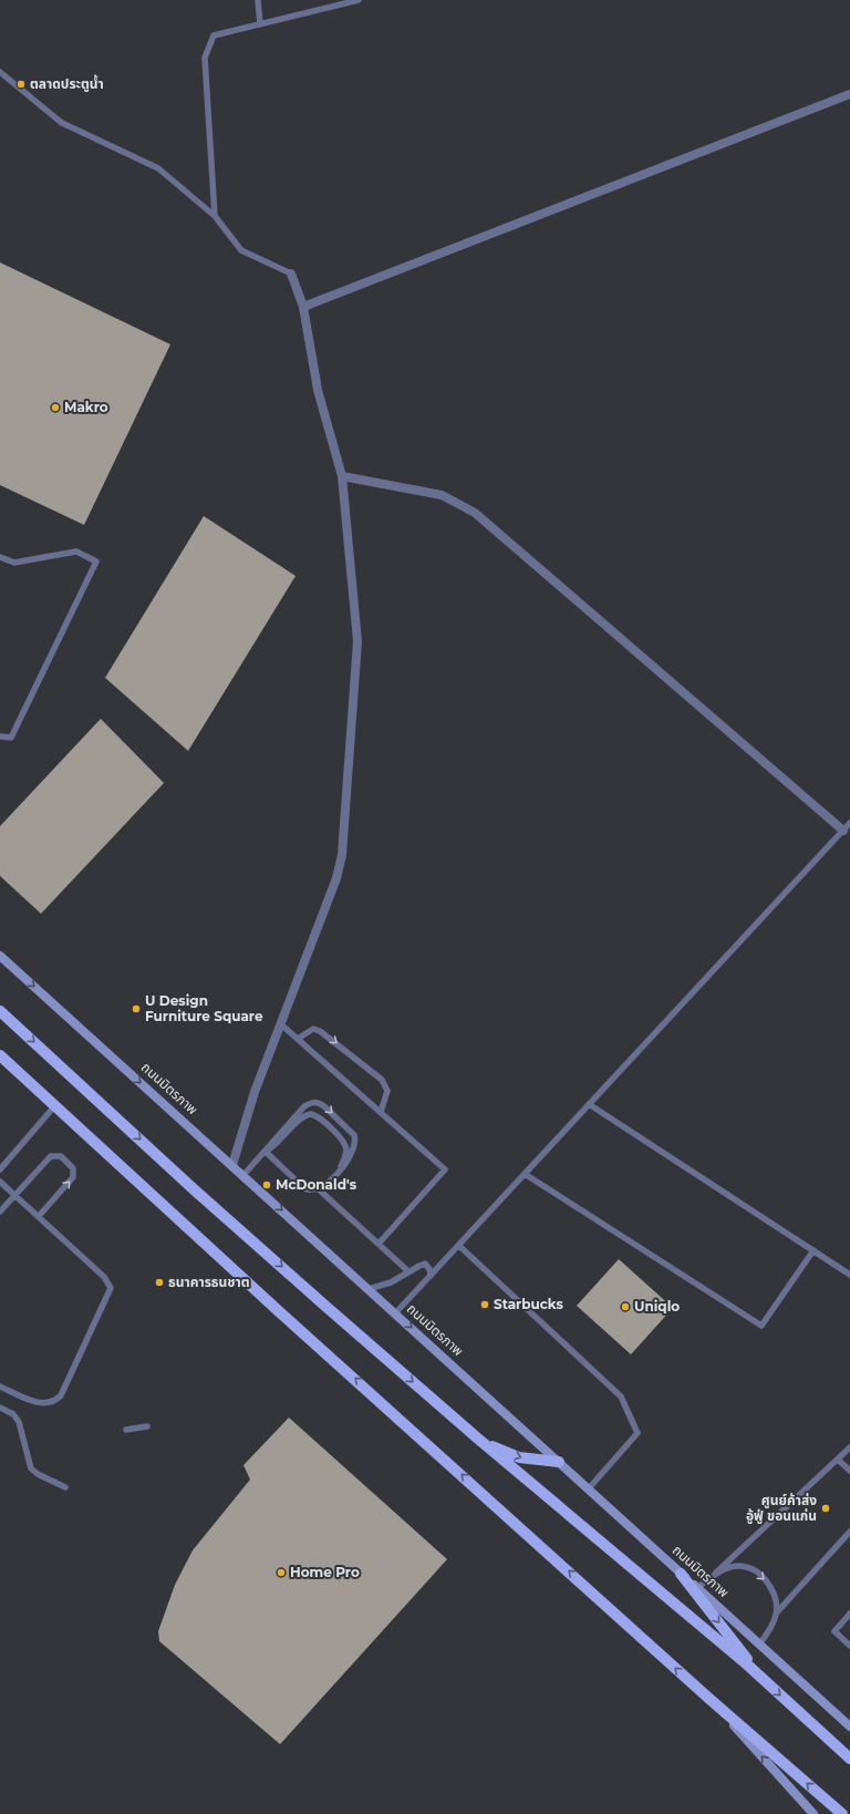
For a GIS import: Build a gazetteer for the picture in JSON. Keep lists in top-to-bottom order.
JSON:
{
  "streets": {
    "main road": ["ถนนมิตรภาพ"]
  },
  "places": [
    "ตลาดประตูน้ำ",
    "Makro",
    "U Design Furniture Square",
    "McDonald's",
    "ธนาคารธนชาต",
    "Starbucks",
    "Uniqlo",
    "ศูนย์ค้าส่ง อู้ฟู่ ขอนแก่น",
    "Home Pro"
  ]
}
